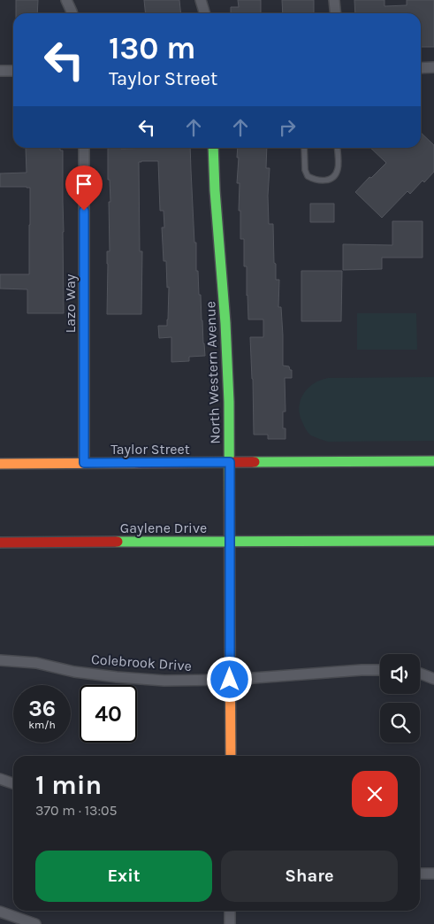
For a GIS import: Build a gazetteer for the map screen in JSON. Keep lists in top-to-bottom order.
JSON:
{
  "streets": {
    "street": [
      "Lazo Way",
      "North Western Avenue",
      "Taylor Street",
      "Gaylene Drive",
      "Colebrook Drive"
    ]
  },
  "crossings": [
    ["Lazo Way", "Taylor Street"],
    ["North Western Avenue", "Taylor Street"],
    ["North Western Avenue", "Gaylene Drive"],
    ["North Western Avenue", "Colebrook Drive"]
  ],
  "page": {
    "turn": ["130 m", "Taylor Street"],
    "speed": "36 km/h",
    "limit": "40",
    "heading": ["1 min", "370 m · 13:05"],
    "buttons": ["Exit", "Share"]
  }
}
